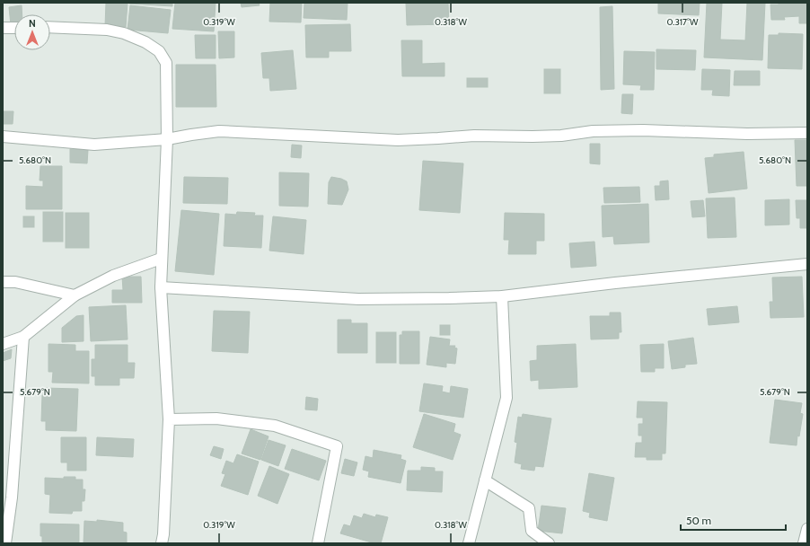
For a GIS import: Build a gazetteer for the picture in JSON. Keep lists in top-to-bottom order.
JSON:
{
  "scale_bar": "50 m",
  "north": "top",
  "coordinates": [
    "0.319°W",
    "0.318°W",
    "0.317°W",
    "5.680°N",
    "5.679°N"
  ]
}
